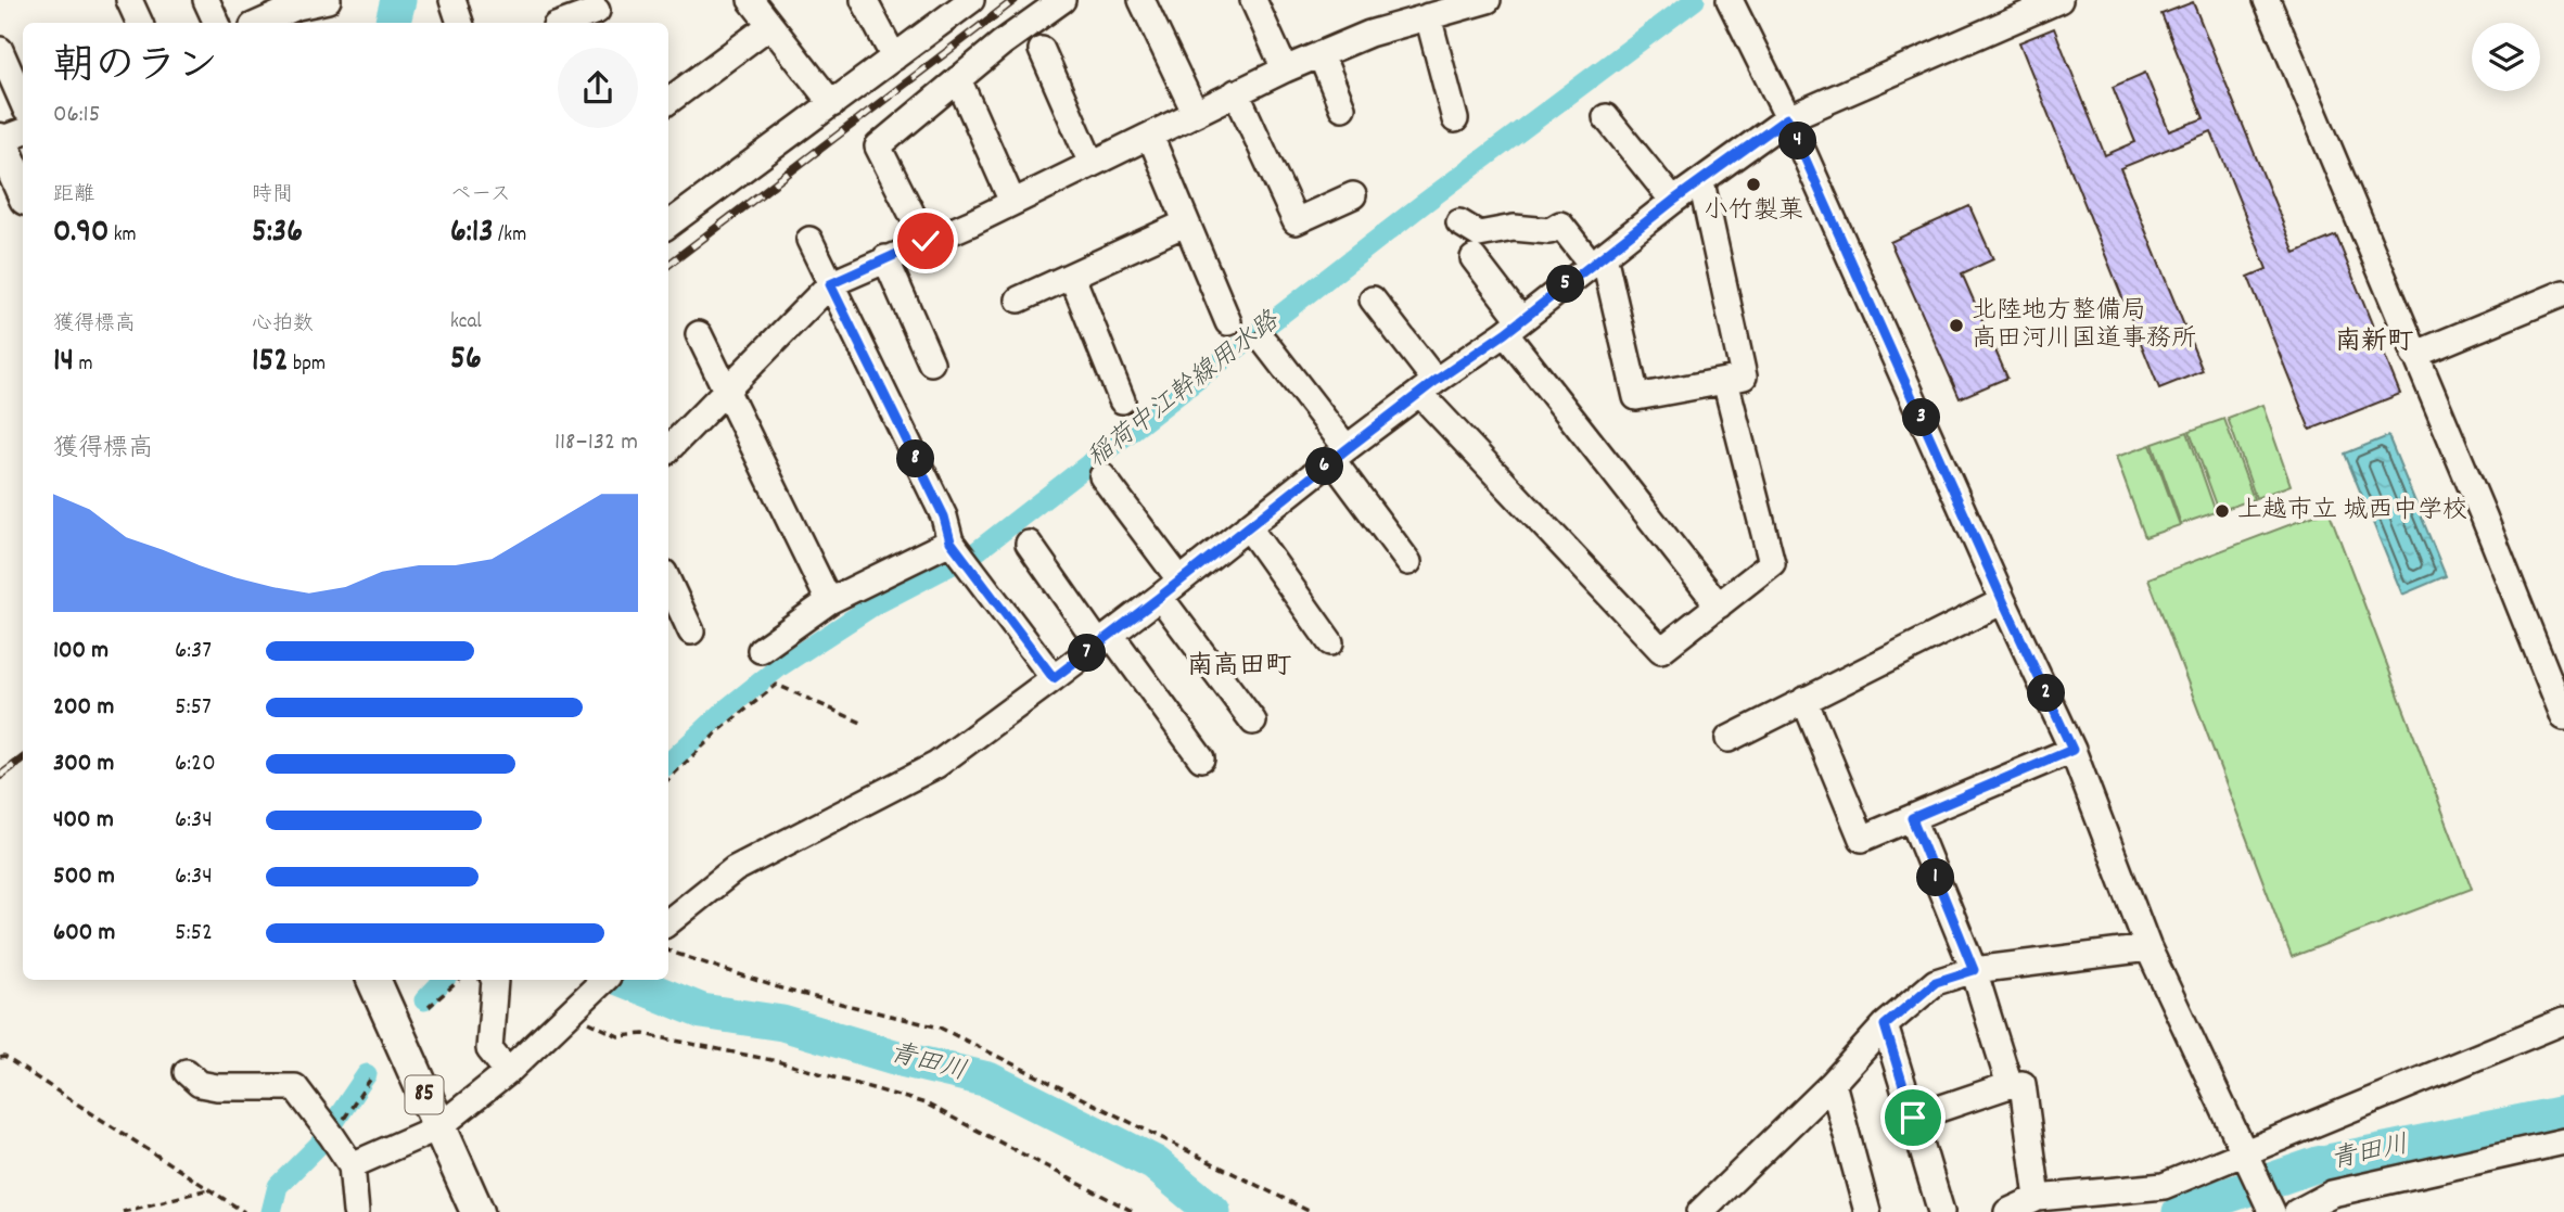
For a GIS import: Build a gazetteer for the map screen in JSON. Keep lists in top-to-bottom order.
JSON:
{
  "streets": {
    "main road": ["85"]
  },
  "districts": ["南新町", "南高田町"],
  "water": ["稲荷中江幹線用水路", "青田川"],
  "places": ["小竹製菓", "北陸地方整備局 高田河川国道事務所", "上越市立 城西中学校"],
  "page": {
    "heading": ["朝のラン", "06:15"],
    "pins": [
      "4",
      "5",
      "3",
      "8",
      "6",
      "7",
      "2",
      "1"
    ],
    "stats": [
      ["距離", "0.90 km"],
      ["時間", "5:36"],
      ["ペース", "6:13 /km"],
      ["獲得標高", "14 m"],
      ["心拍数", "152 bpm"],
      ["kcal", "56"]
    ],
    "chart": ["獲得標高", "118–132 m"],
    "list": [
      {
        "name": "100 m",
        "note": "6:37"
      },
      {
        "name": "200 m",
        "note": "5:57"
      },
      {
        "name": "300 m",
        "note": "6:20"
      },
      {
        "name": "400 m",
        "note": "6:34"
      },
      {
        "name": "500 m",
        "note": "6:34"
      },
      {
        "name": "600 m",
        "note": "5:52"
      }
    ]
  }
}
